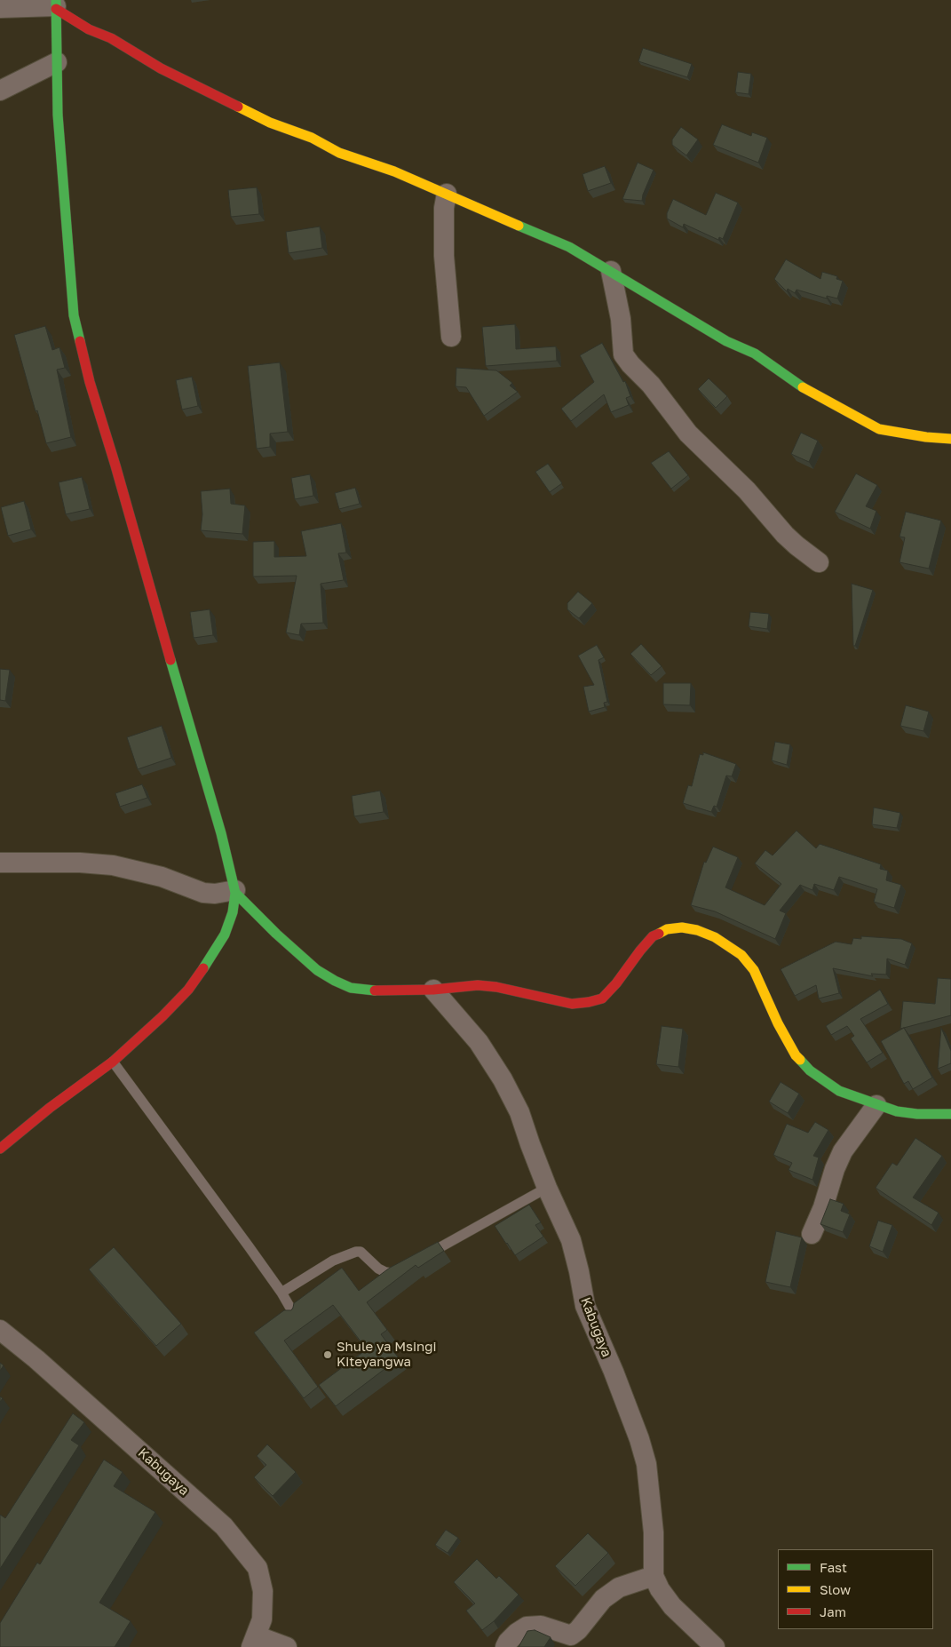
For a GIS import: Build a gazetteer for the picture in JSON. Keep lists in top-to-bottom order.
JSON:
{
  "streets": {
    "street": ["Kabugaya"]
  },
  "places": ["Shule ya Msingi Kiteyangwa"],
  "legend": ["Fast", "Slow", "Jam"]
}
